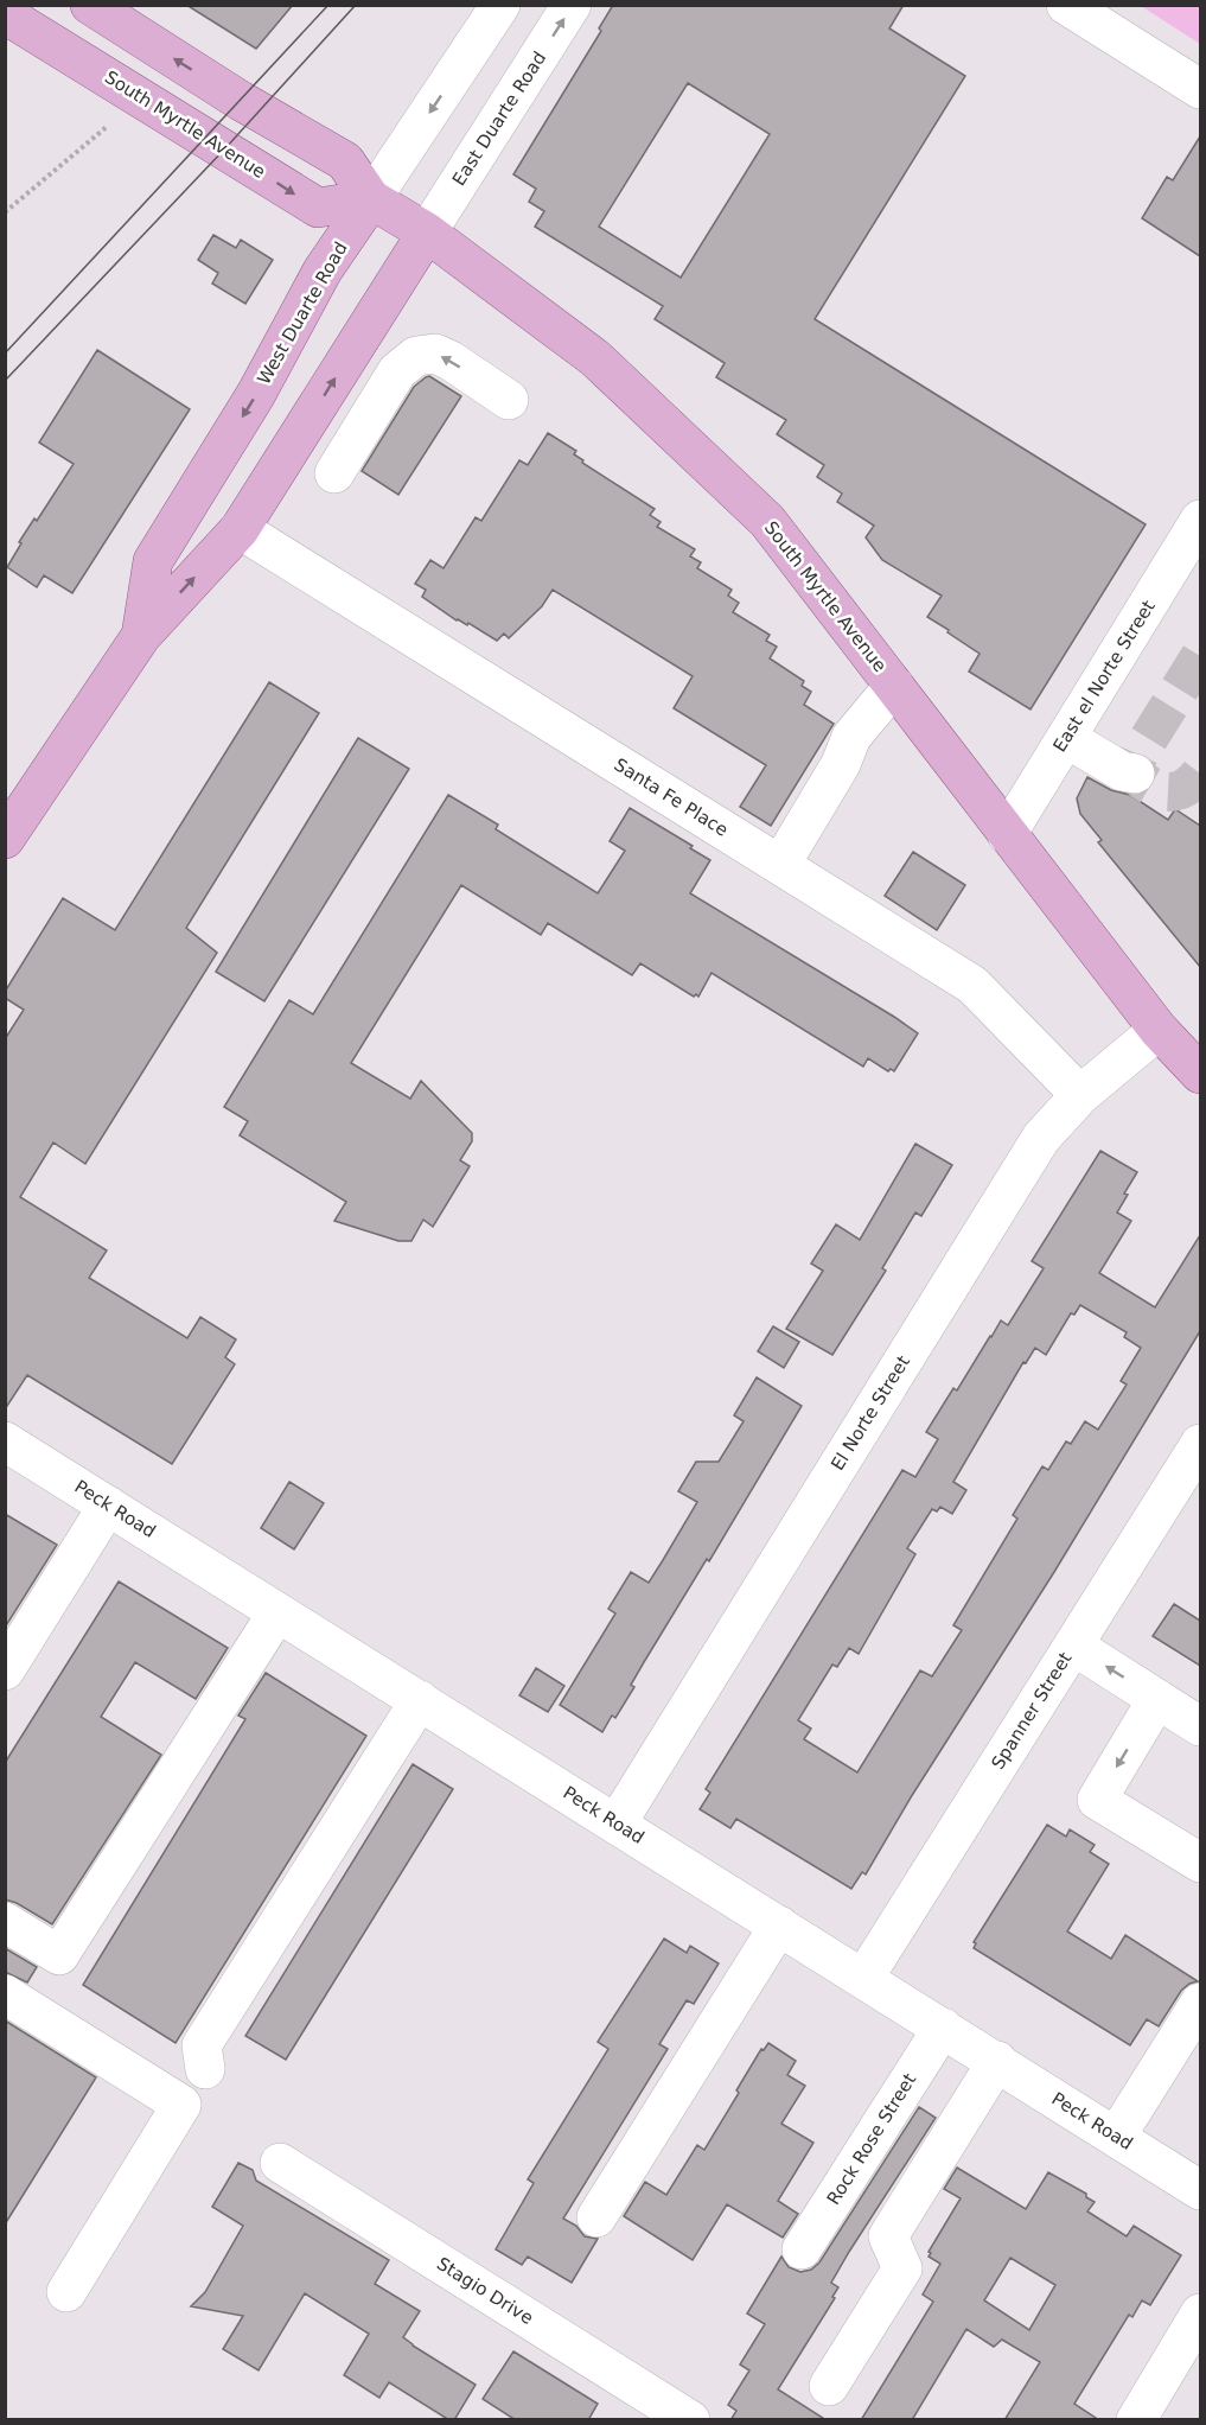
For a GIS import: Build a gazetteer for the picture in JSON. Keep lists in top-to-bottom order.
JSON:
{
  "streets": {
    "main road": ["South Myrtle Avenue", "West Duarte Road"],
    "street": [
      "East Duarte Road",
      "East el Norte Street",
      "Santa Fe Place",
      "El Norte Street",
      "Peck Road",
      "Spanner Street",
      "Rock Rose Street",
      "Stagio Drive"
    ]
  },
  "crossings": [
    ["East Duarte Road", "South Myrtle Avenue"],
    ["East Duarte Road", "West Duarte Road"],
    ["South Myrtle Avenue", "West Duarte Road"],
    ["South Myrtle Avenue", "East el Norte Street"],
    ["South Myrtle Avenue", "El Norte Street"],
    ["West Duarte Road", "Santa Fe Place"],
    ["Santa Fe Place", "El Norte Street"],
    ["El Norte Street", "Peck Road"],
    ["Peck Road", "Spanner Street"],
    ["Peck Road", "Rock Rose Street"]
  ],
  "one_way": ["East Duarte Road"]
}
